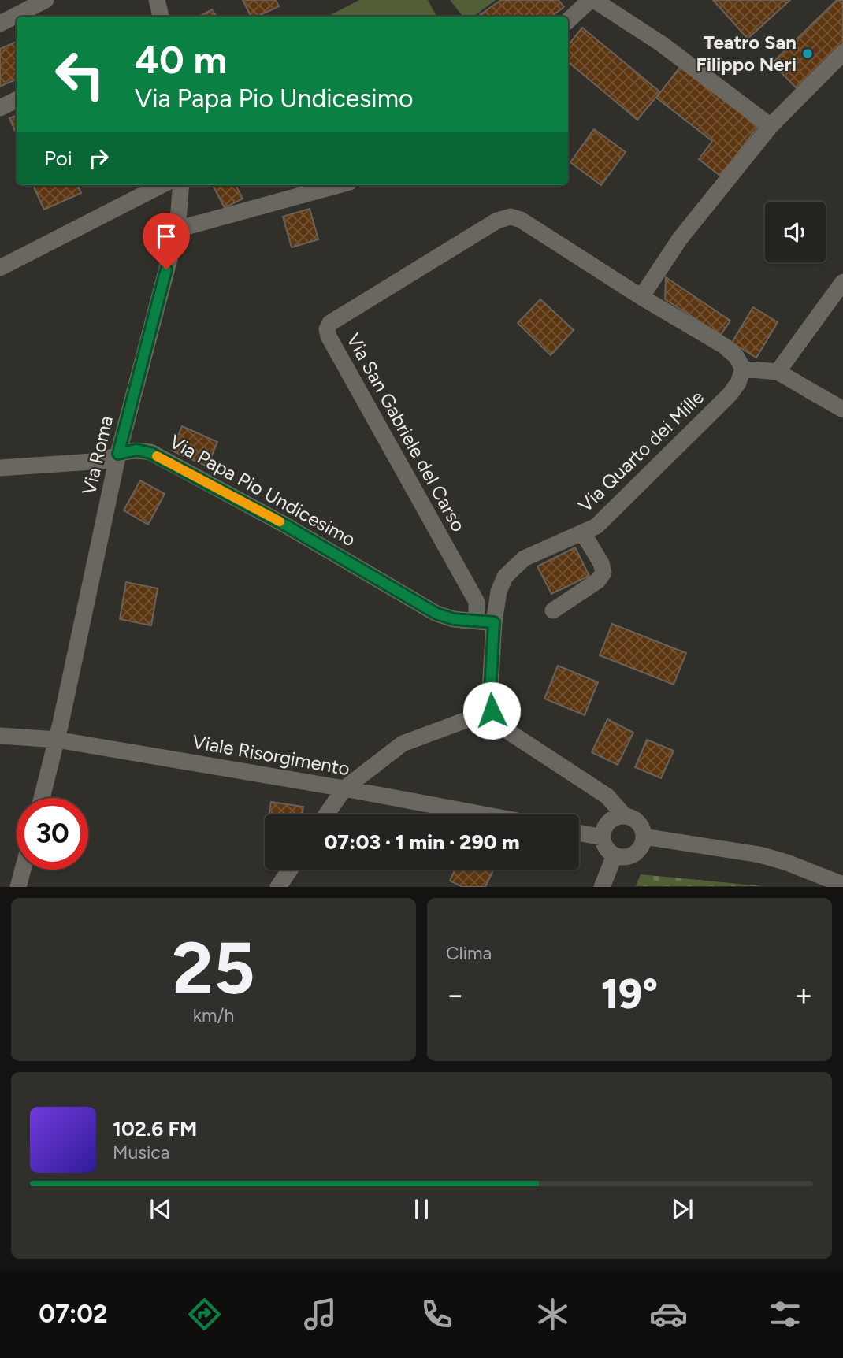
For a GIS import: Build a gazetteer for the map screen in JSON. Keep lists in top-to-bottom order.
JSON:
{
  "streets": {
    "street": [
      "Via San Gabriele del Carso",
      "Via Quarto dei Mille",
      "Via Roma",
      "Via Papa Pio Undicesimo",
      "Viale Risorgimento"
    ]
  },
  "crossings": [
    ["Via San Gabriele del Carso", "Via Papa Pio Undicesimo"],
    ["Via Quarto dei Mille", "Via Papa Pio Undicesimo"],
    ["Via Roma", "Via Papa Pio Undicesimo"],
    ["Via Roma", "Viale Risorgimento"]
  ],
  "places": ["Teatro San Filippo Neri"],
  "page": {
    "turn": ["40 m", "Via Papa Pio Undicesimo"],
    "then": "Poi",
    "limit": "30",
    "trip": "07:03 · 1 min · 290 m",
    "tile": [
      ["25", "km/h"],
      "Clima"
    ],
    "heat": ["−", "19°", "+"],
    "song": ["102.6 FM", "Musica"],
    "tabs": "07:02"
  }
}
